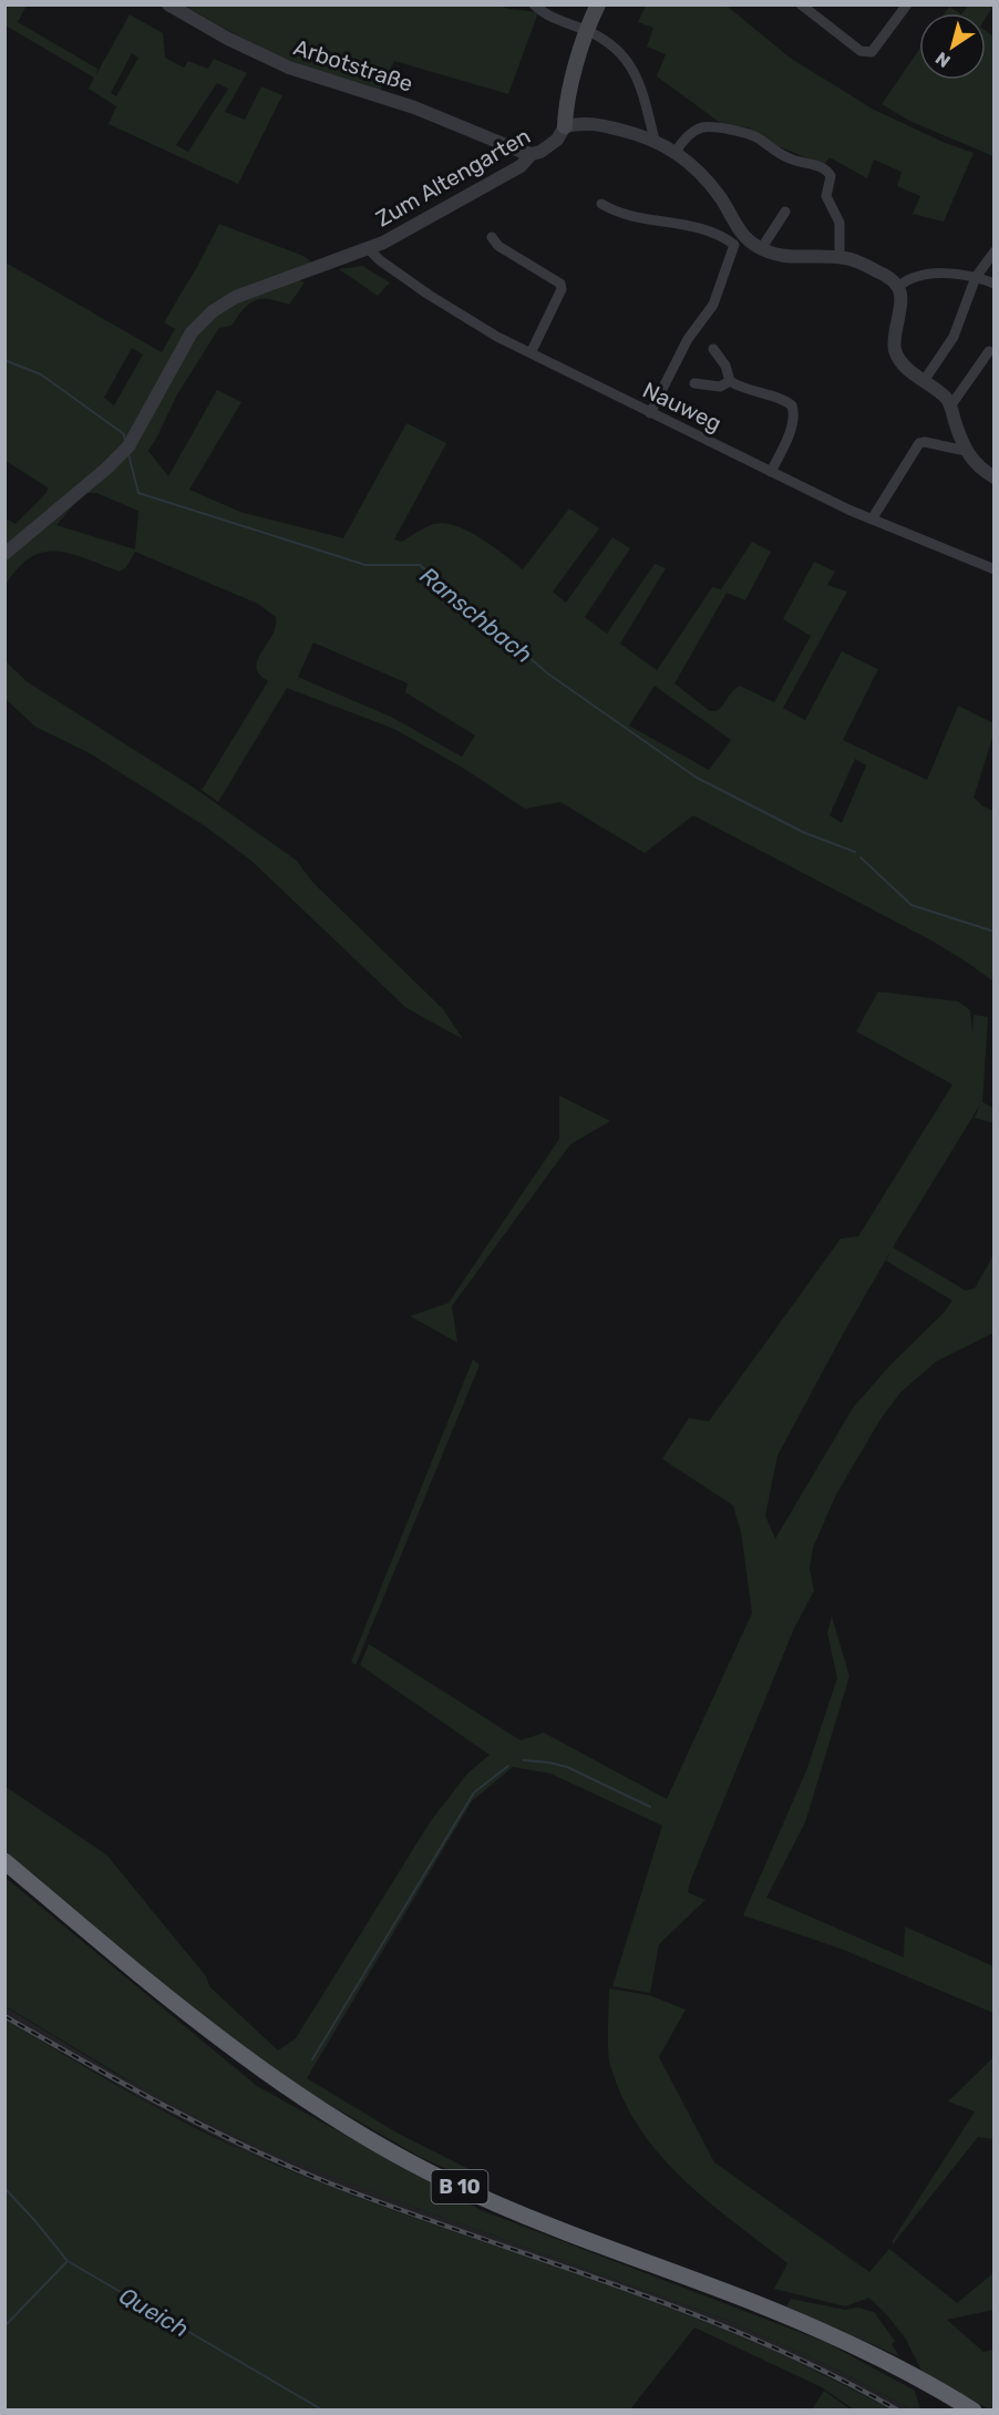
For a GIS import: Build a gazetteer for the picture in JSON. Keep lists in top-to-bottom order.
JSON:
{
  "streets": {
    "highway": ["B 10"],
    "street": ["Arbotstraße", "Zum Altengarten", "Nauweg"]
  },
  "crossings": [
    ["Arbotstraße", "Zum Altengarten"],
    ["Zum Altengarten", "Nauweg"]
  ],
  "water": ["Ranschbach", "Queich"],
  "north": "bottom left"
}
